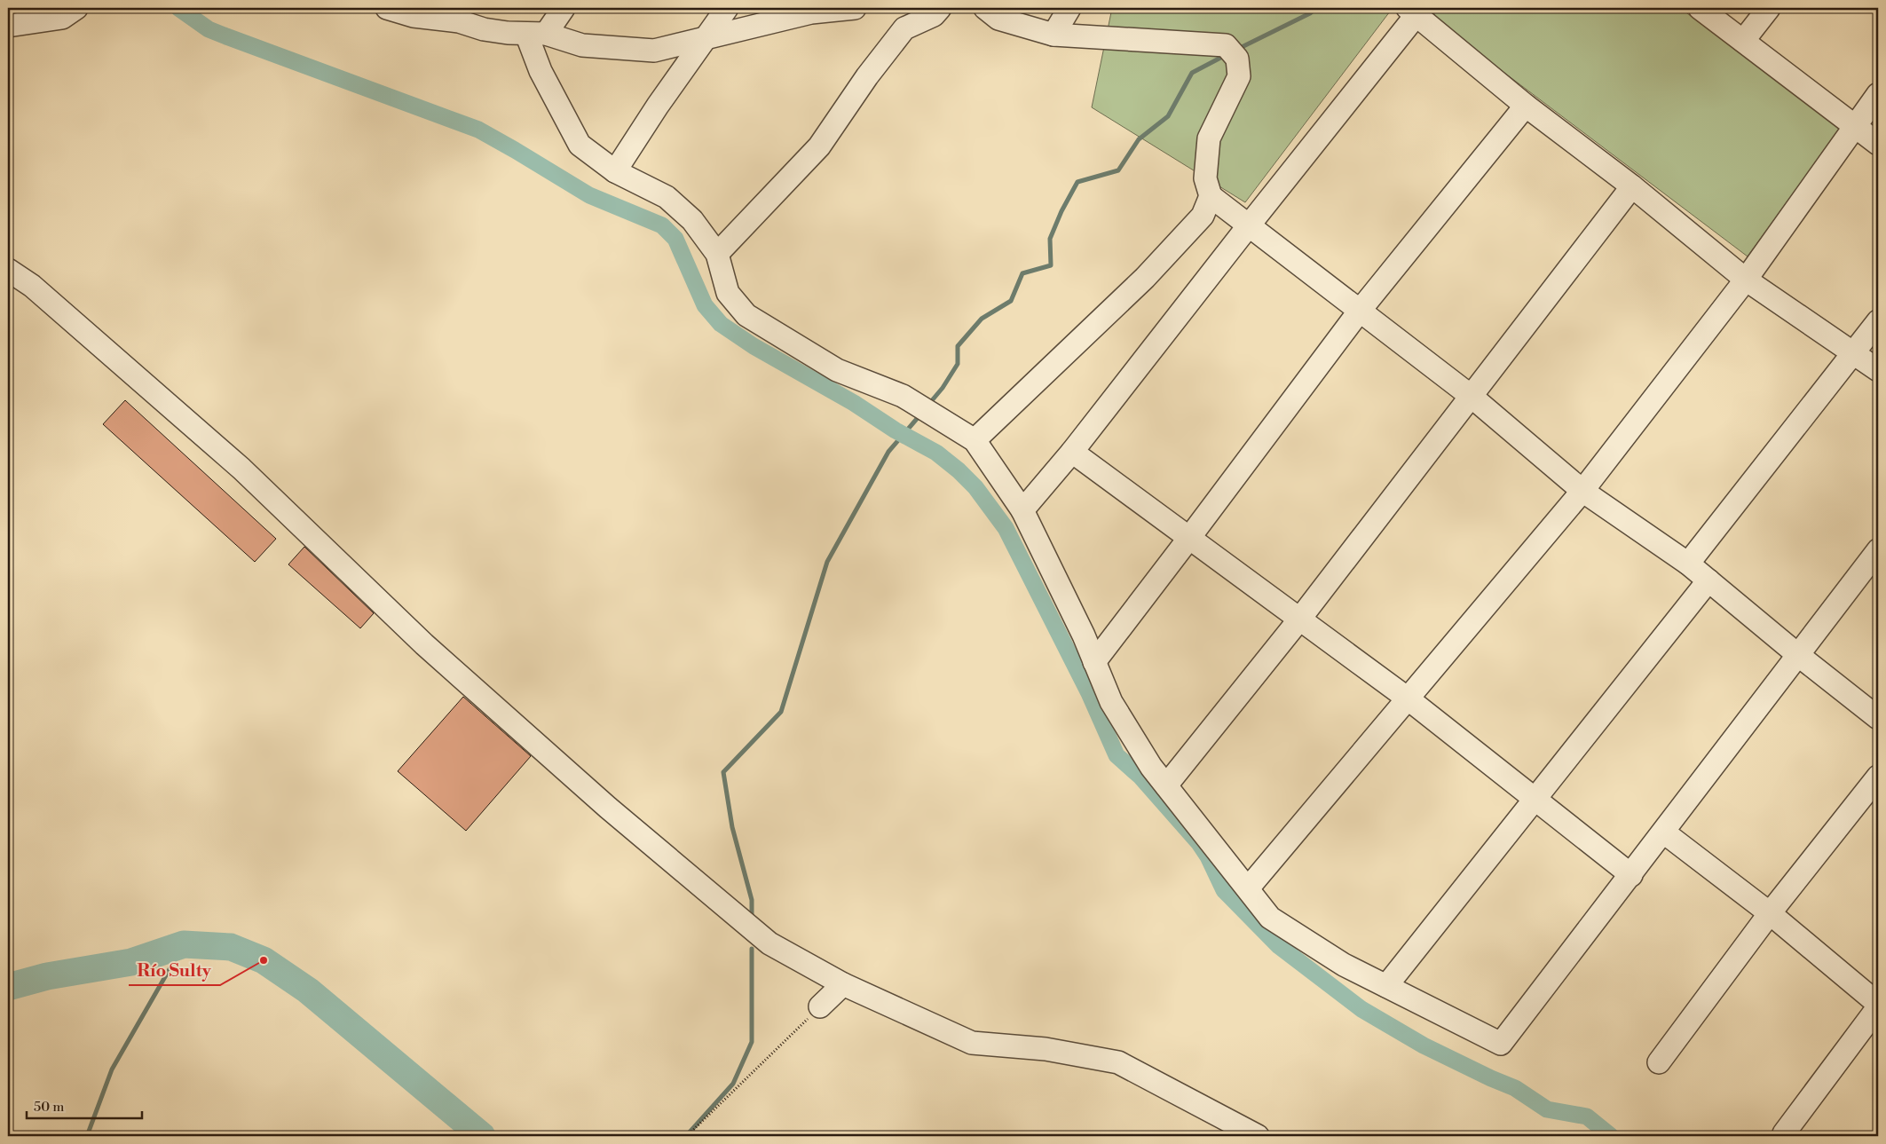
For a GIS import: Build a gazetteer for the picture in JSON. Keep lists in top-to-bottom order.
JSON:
{
  "places": ["Río Sulty"],
  "scale_bar": "50 m"
}
